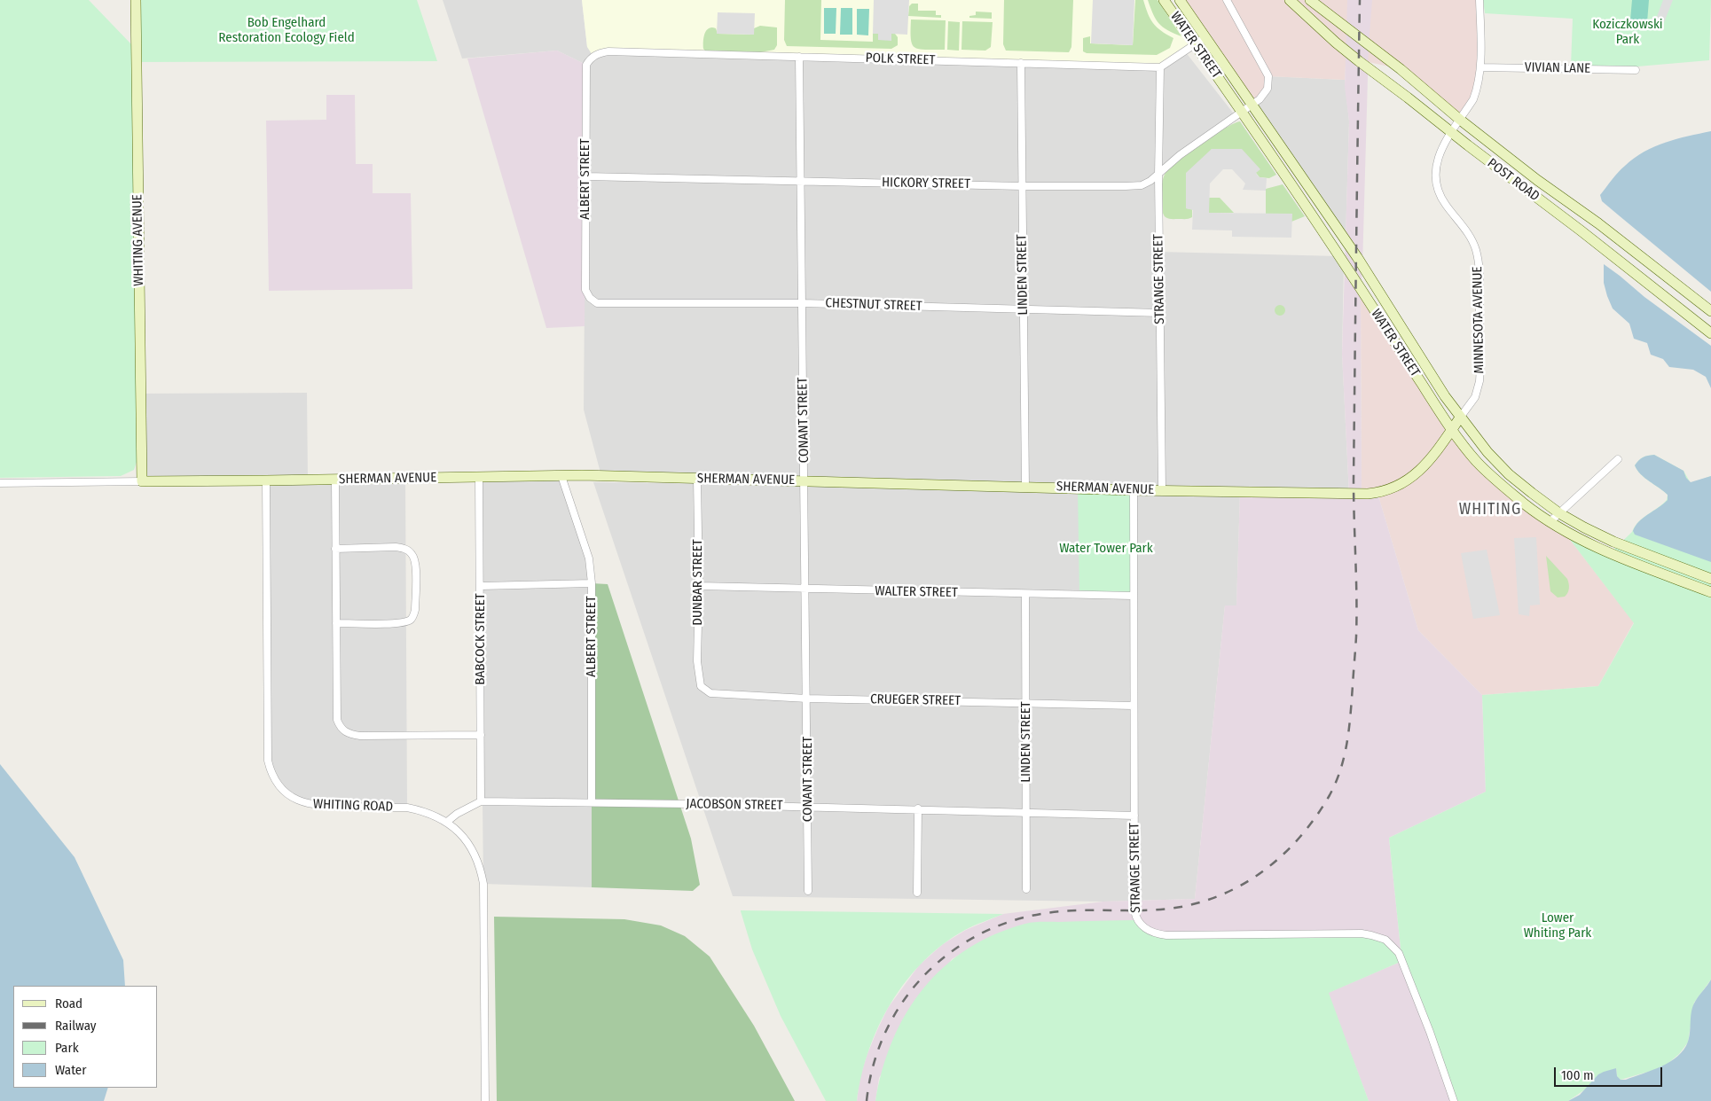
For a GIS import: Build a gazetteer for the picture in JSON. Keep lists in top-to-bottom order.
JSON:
{
  "streets": {
    "main road": [
      "WATER STREET",
      "POST ROAD",
      "WHITING AVENUE",
      "SHERMAN AVENUE"
    ],
    "street": [
      "POLK STREET",
      "VIVIAN LANE",
      "ALBERT STREET",
      "HICKORY STREET",
      "LINDEN STREET",
      "STRANGE STREET",
      "CHESTNUT STREET",
      "MINNESOTA AVENUE",
      "CONANT STREET",
      "DUNBAR STREET",
      "WALTER STREET",
      "BABCOCK STREET",
      "CRUEGER STREET",
      "JACOBSON STREET",
      "WHITING ROAD"
    ]
  },
  "crossings": [
    ["WATER STREET", "HICKORY STREET"],
    ["WATER STREET", "MINNESOTA AVENUE"],
    ["WATER STREET", "SHERMAN AVENUE"],
    ["POLK STREET", "ALBERT STREET"],
    ["POLK STREET", "LINDEN STREET"],
    ["POLK STREET", "STRANGE STREET"],
    ["POLK STREET", "CONANT STREET"],
    ["VIVIAN LANE", "MINNESOTA AVENUE"],
    ["ALBERT STREET", "HICKORY STREET"],
    ["ALBERT STREET", "CHESTNUT STREET"],
    ["ALBERT STREET", "SHERMAN AVENUE"],
    ["ALBERT STREET", "JACOBSON STREET"],
    ["POST ROAD", "MINNESOTA AVENUE"],
    ["HICKORY STREET", "LINDEN STREET"],
    ["HICKORY STREET", "STRANGE STREET"],
    ["HICKORY STREET", "CONANT STREET"],
    ["WHITING AVENUE", "SHERMAN AVENUE"],
    ["LINDEN STREET", "CHESTNUT STREET"],
    ["LINDEN STREET", "SHERMAN AVENUE"],
    ["LINDEN STREET", "WALTER STREET"],
    ["LINDEN STREET", "CRUEGER STREET"],
    ["LINDEN STREET", "JACOBSON STREET"],
    ["STRANGE STREET", "CHESTNUT STREET"],
    ["STRANGE STREET", "SHERMAN AVENUE"],
    ["STRANGE STREET", "WALTER STREET"],
    ["STRANGE STREET", "CRUEGER STREET"],
    ["STRANGE STREET", "JACOBSON STREET"],
    ["CHESTNUT STREET", "CONANT STREET"],
    ["MINNESOTA AVENUE", "SHERMAN AVENUE"],
    ["CONANT STREET", "SHERMAN AVENUE"],
    ["CONANT STREET", "WALTER STREET"],
    ["CONANT STREET", "CRUEGER STREET"],
    ["CONANT STREET", "JACOBSON STREET"],
    ["SHERMAN AVENUE", "DUNBAR STREET"],
    ["SHERMAN AVENUE", "BABCOCK STREET"],
    ["SHERMAN AVENUE", "WHITING ROAD"],
    ["DUNBAR STREET", "WALTER STREET"],
    ["DUNBAR STREET", "CRUEGER STREET"],
    ["BABCOCK STREET", "JACOBSON STREET"],
    ["JACOBSON STREET", "WHITING ROAD"]
  ],
  "districts": ["WHITING"],
  "parks": [
    "Bob Engelhard Restoration Ecology Field",
    "Koziczkowski Park",
    "Water Tower Park",
    "Lower Whiting Park"
  ],
  "legend": [
    "Road",
    "Railway",
    "Park",
    "Water"
  ],
  "scale_bar": "100 m"
}
